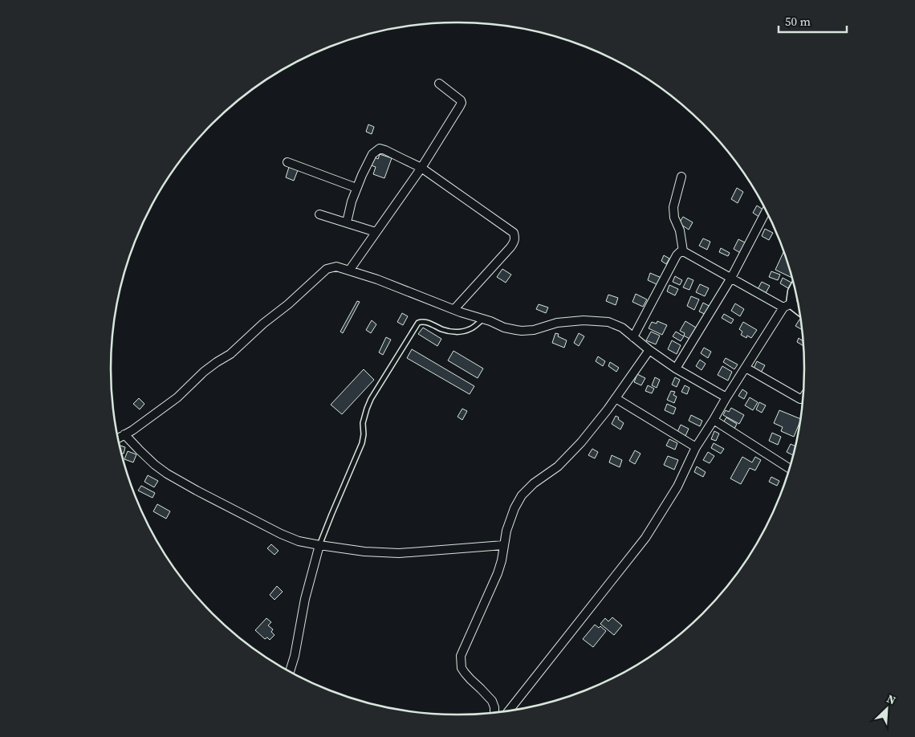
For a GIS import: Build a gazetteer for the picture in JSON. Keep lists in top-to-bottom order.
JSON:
{
  "scale_bar": "50 m",
  "north": "top right"
}
